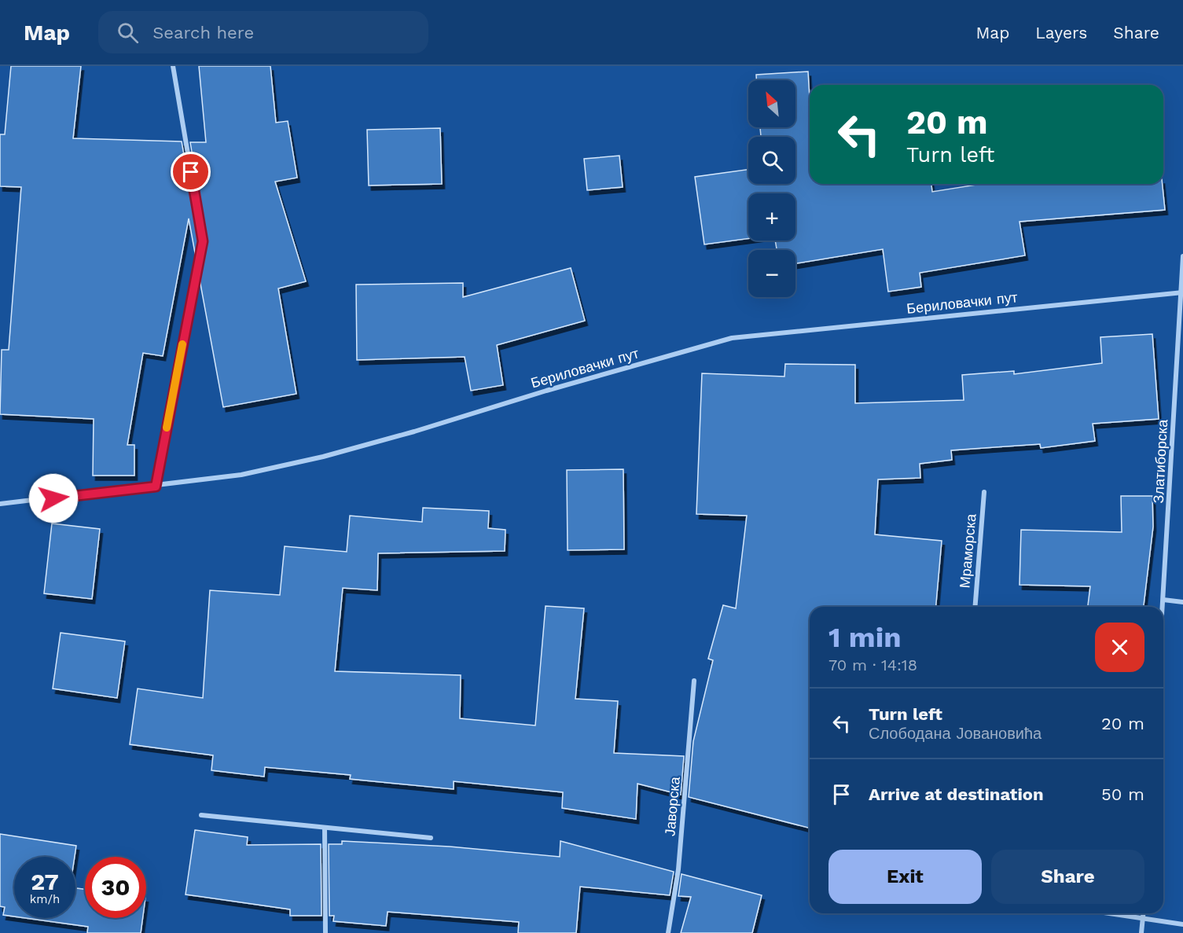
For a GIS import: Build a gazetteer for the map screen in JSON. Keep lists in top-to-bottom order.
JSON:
{
  "streets": {
    "street": [
      "Бериловачки пут",
      "Златиборска",
      "Мраморска",
      "Јаворска"
    ]
  },
  "crossings": [
    ["Бериловачки пут", "Златиборска"]
  ],
  "north": "top left",
  "page": {
    "header": "Map",
    "search": "Search here",
    "nav": ["Map", "Layers", "Share"],
    "map_buttons": ["+", "−"],
    "turn": ["20 m", "Turn left"],
    "heading": ["1 min", "70 m · 14:18"],
    "list": [
      {
        "name": "Turn left",
        "note": "Слободана Јовановића",
        "value": "20 m"
      },
      {
        "name": "Arrive at destination",
        "value": "50 m"
      }
    ],
    "buttons": ["Exit", "Share"],
    "speed": "27 km/h",
    "limit": "30"
  }
}
